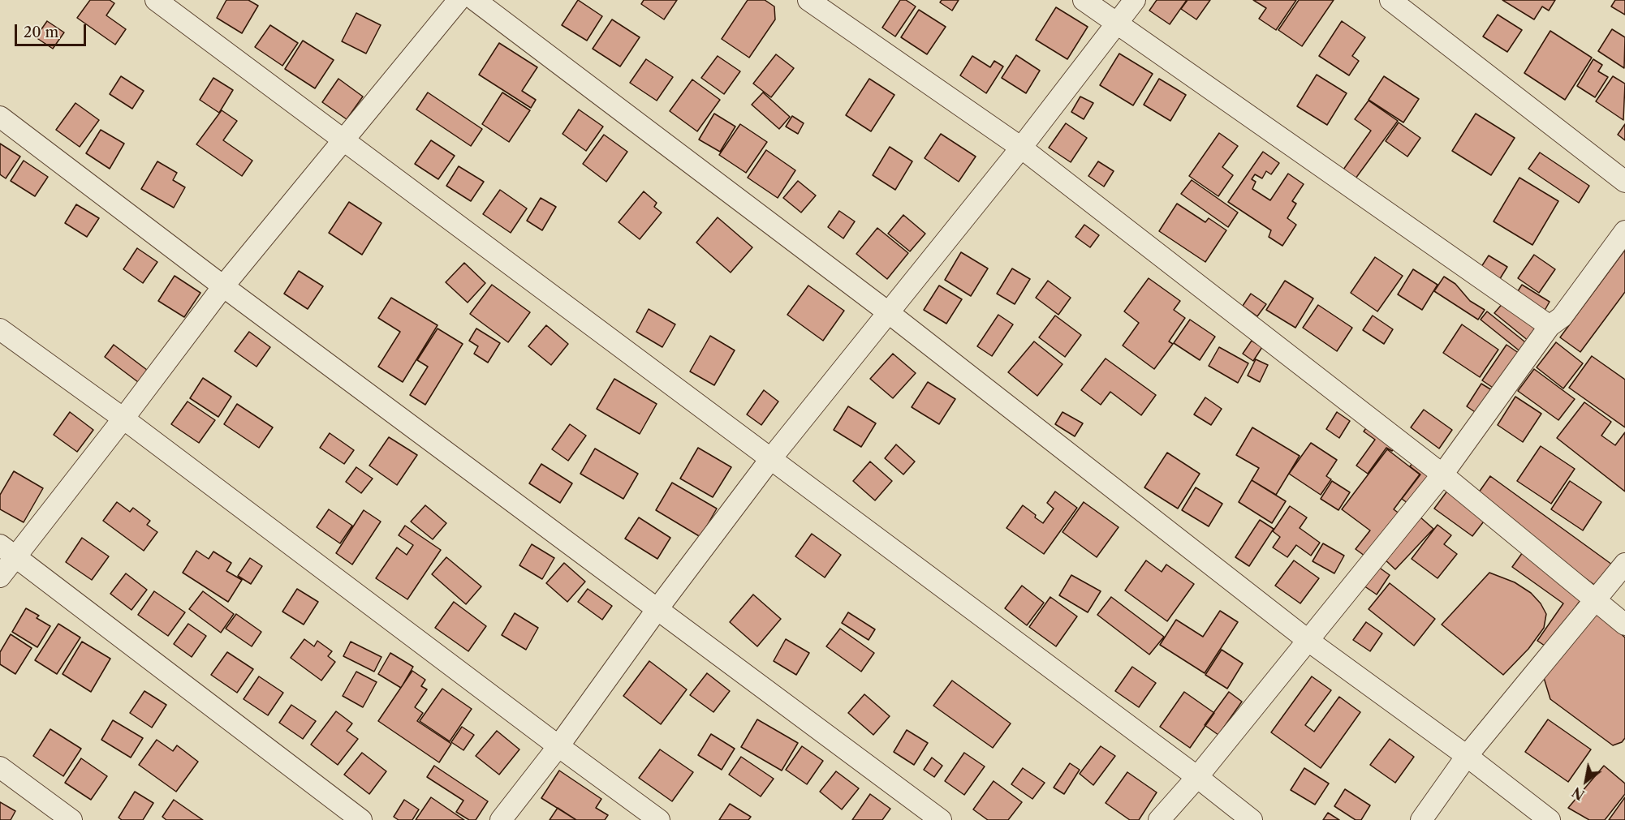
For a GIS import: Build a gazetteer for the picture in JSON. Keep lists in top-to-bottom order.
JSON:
{
  "scale_bar": "20 m",
  "north": "bottom left"
}
